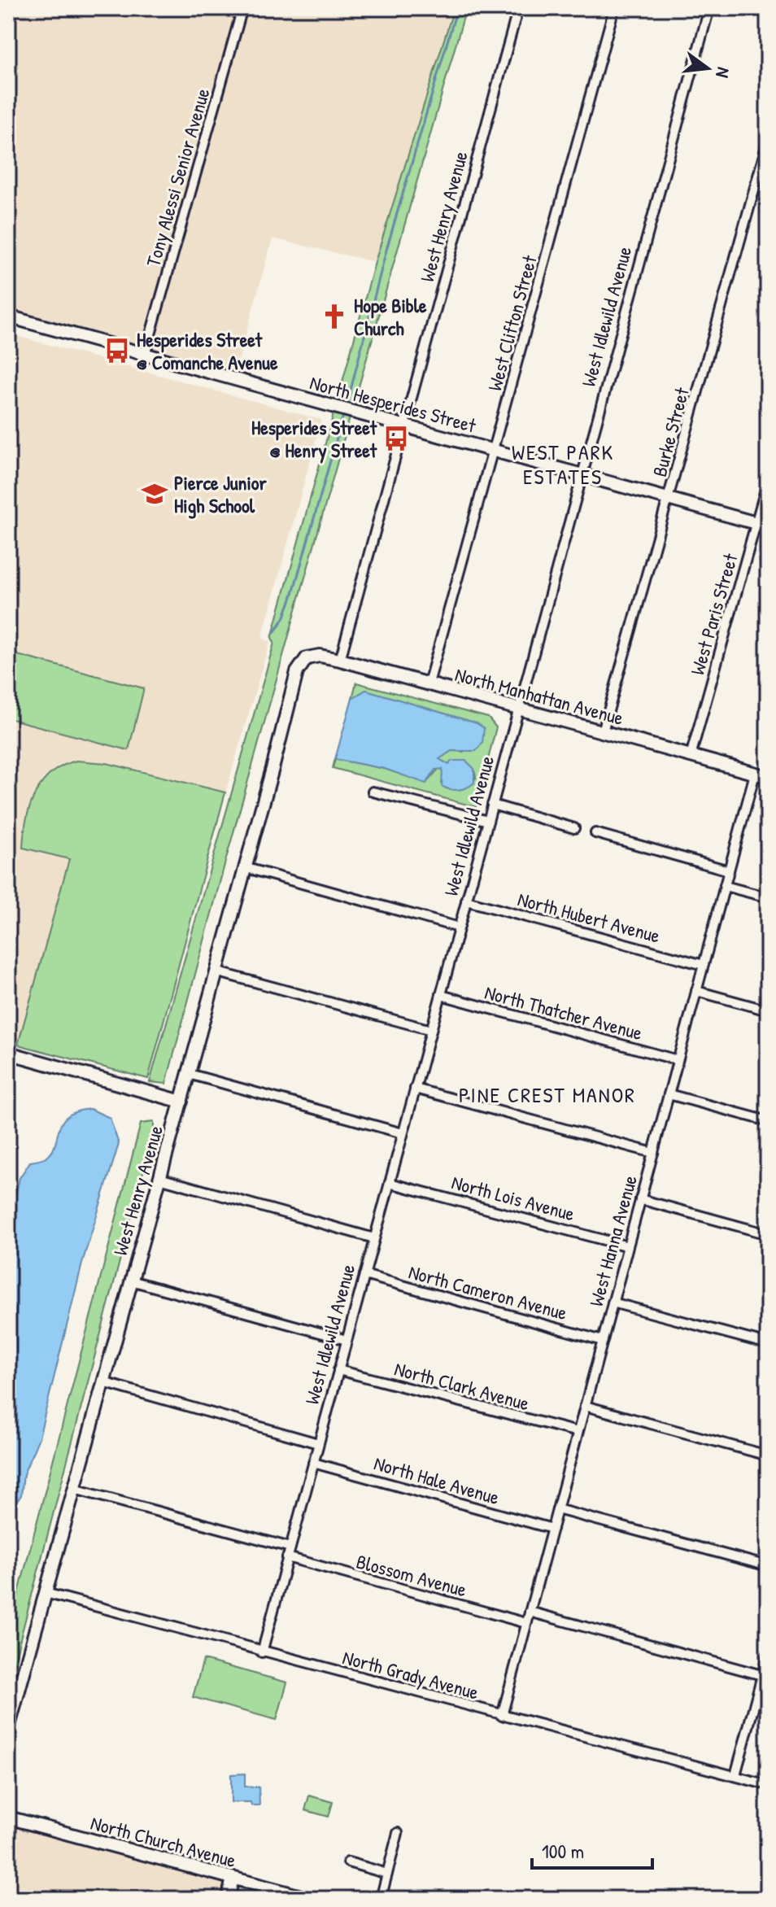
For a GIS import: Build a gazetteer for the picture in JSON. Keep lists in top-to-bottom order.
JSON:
{
  "streets": {
    "street": [
      "Tony Alessi Senior Avenue",
      "West Henry Avenue",
      "West Idlewild Avenue",
      "West Clifton Street",
      "North Hesperides Street",
      "Burke Street",
      "West Paris Street",
      "North Manhattan Avenue",
      "North Hubert Avenue",
      "North Thatcher Avenue",
      "North Lois Avenue",
      "West Hanna Avenue",
      "North Cameron Avenue",
      "North Clark Avenue",
      "North Hale Avenue",
      "Blossom Avenue",
      "North Grady Avenue",
      "North Church Avenue"
    ]
  },
  "crossings": [
    ["Tony Alessi Senior Avenue", "North Hesperides Street"],
    ["West Henry Avenue", "North Hesperides Street"],
    ["West Henry Avenue", "North Manhattan Avenue"],
    ["West Henry Avenue", "North Grady Avenue"],
    ["West Idlewild Avenue", "North Hesperides Street"],
    ["West Idlewild Avenue", "North Manhattan Avenue"],
    ["West Idlewild Avenue", "North Hubert Avenue"],
    ["West Idlewild Avenue", "North Thatcher Avenue"],
    ["West Idlewild Avenue", "North Lois Avenue"],
    ["West Idlewild Avenue", "North Cameron Avenue"],
    ["West Idlewild Avenue", "North Clark Avenue"],
    ["West Idlewild Avenue", "North Hale Avenue"],
    ["West Idlewild Avenue", "Blossom Avenue"],
    ["West Idlewild Avenue", "North Grady Avenue"],
    ["West Clifton Street", "North Hesperides Street"],
    ["West Clifton Street", "North Manhattan Avenue"],
    ["North Hesperides Street", "Burke Street"],
    ["North Hesperides Street", "West Paris Street"],
    ["Burke Street", "North Manhattan Avenue"],
    ["West Paris Street", "North Manhattan Avenue"],
    ["North Manhattan Avenue", "West Hanna Avenue"],
    ["North Hubert Avenue", "West Hanna Avenue"],
    ["North Thatcher Avenue", "West Hanna Avenue"],
    ["North Lois Avenue", "West Hanna Avenue"],
    ["West Hanna Avenue", "North Cameron Avenue"],
    ["West Hanna Avenue", "North Clark Avenue"],
    ["West Hanna Avenue", "North Hale Avenue"],
    ["West Hanna Avenue", "Blossom Avenue"],
    ["West Hanna Avenue", "North Grady Avenue"]
  ],
  "districts": ["WEST PARK ESTATES", "PINE CREST MANOR"],
  "places": {
    "church": ["Hope Bible Church"],
    "bus stop": ["Hesperides Street @ Comanche Avenue", "Hesperides Street @ Henry Street"],
    "school or university": ["Pierce Junior High School"]
  },
  "scale_bar": "100 m",
  "north": "right"
}
